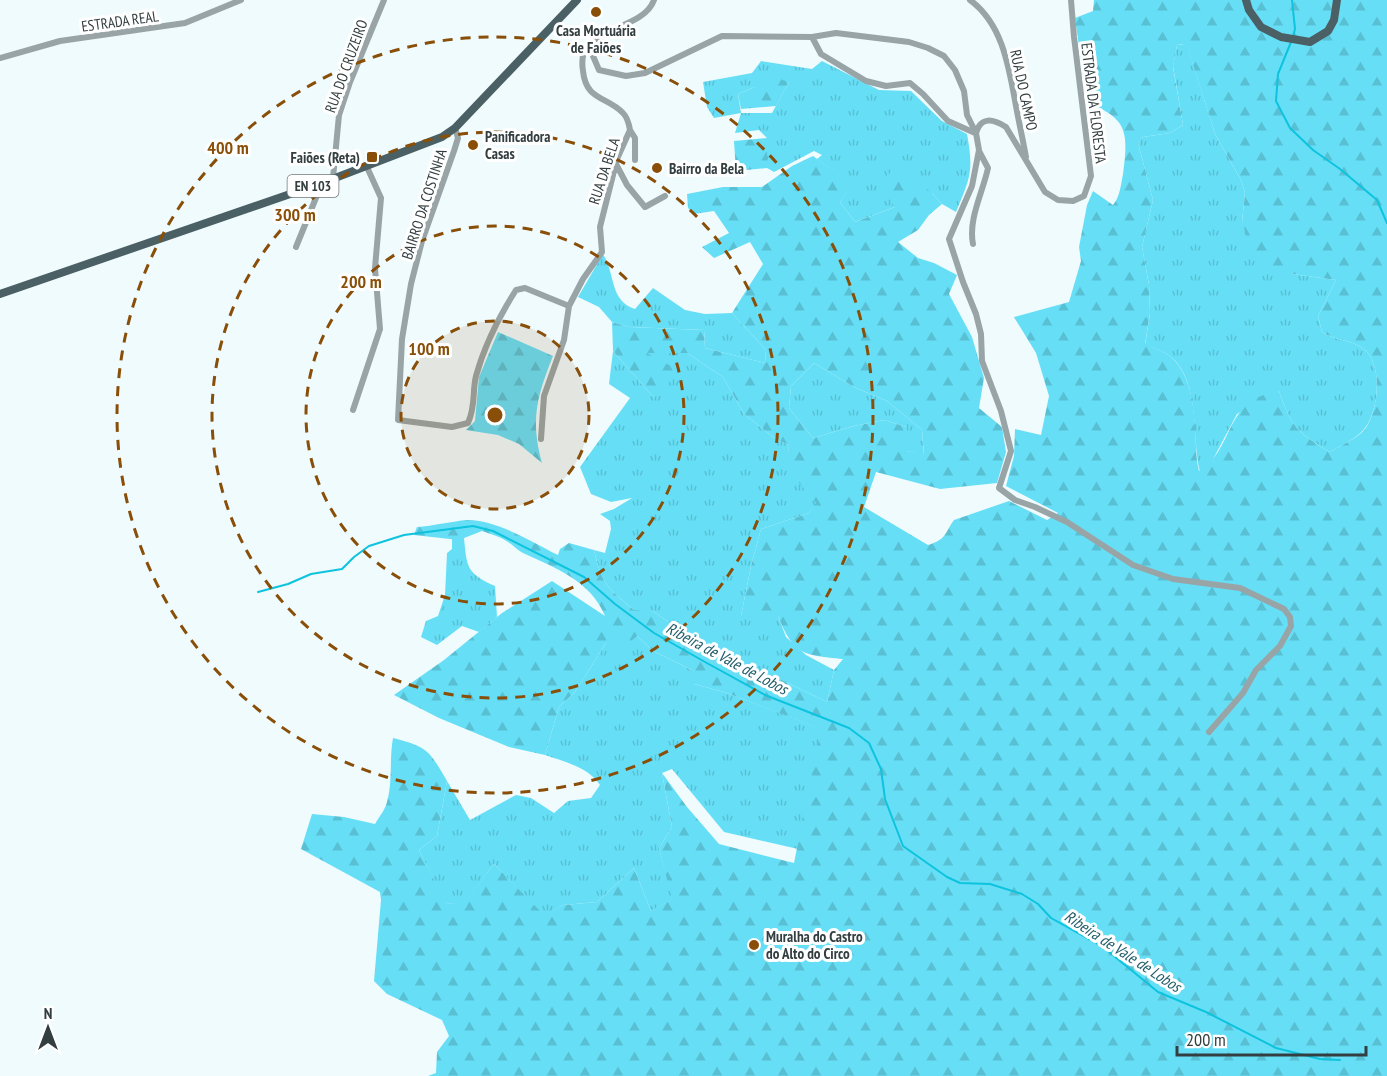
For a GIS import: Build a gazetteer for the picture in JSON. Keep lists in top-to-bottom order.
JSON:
{
  "streets": {
    "main road": ["EN 103"],
    "street": [
      "ESTRADA REAL",
      "RUA DO CRUZEIRO",
      "RUA DO CAMPO",
      "ESTRADA DA FLORESTA",
      "RUA DA BELA",
      "BAIRRO DA COSTINHA"
    ]
  },
  "crossings": [
    ["RUA DO CRUZEIRO", "EN 103"],
    ["RUA DO CAMPO", "ESTRADA DA FLORESTA"],
    ["RUA DA BELA", "BAIRRO DA COSTINHA"],
    ["EN 103", "BAIRRO DA COSTINHA"]
  ],
  "water": ["Ribeira de Vale de Lobos"],
  "places": {
    "other": [
      "Casa Mortuária de Faiões",
      "Panificadora Casas",
      "Bairro da Bela",
      "Muralha do Castro do Alto do Circo"
    ],
    "transit": ["Faiões (Reta)"]
  },
  "scale_bar": "200 m",
  "north": "top",
  "rings": [
    "400 m",
    "300 m",
    "200 m",
    "100 m"
  ]
}
